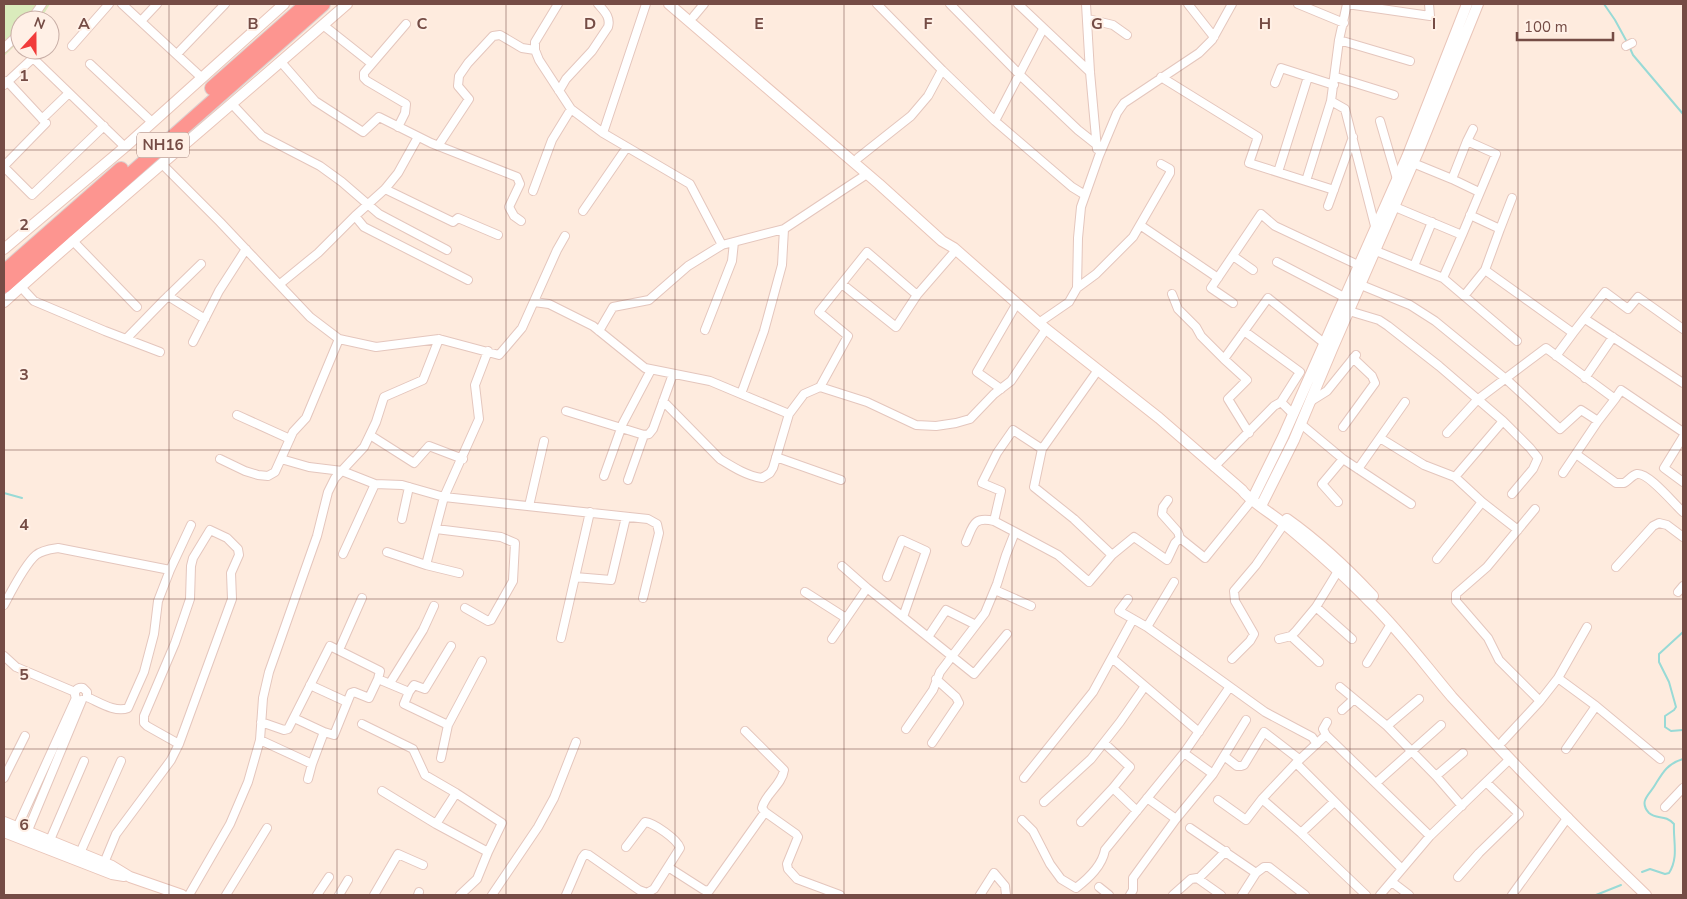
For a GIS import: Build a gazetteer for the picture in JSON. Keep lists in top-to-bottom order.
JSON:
{
  "streets": {
    "highway": ["NH16"]
  },
  "scale_bar": "100 m",
  "north": "top",
  "grid": {
    "columns": [
      "A",
      "B",
      "C",
      "D",
      "E",
      "F",
      "G",
      "H",
      "I"
    ],
    "rows": [
      "1",
      "2",
      "3",
      "4",
      "5",
      "6"
    ]
  }
}
